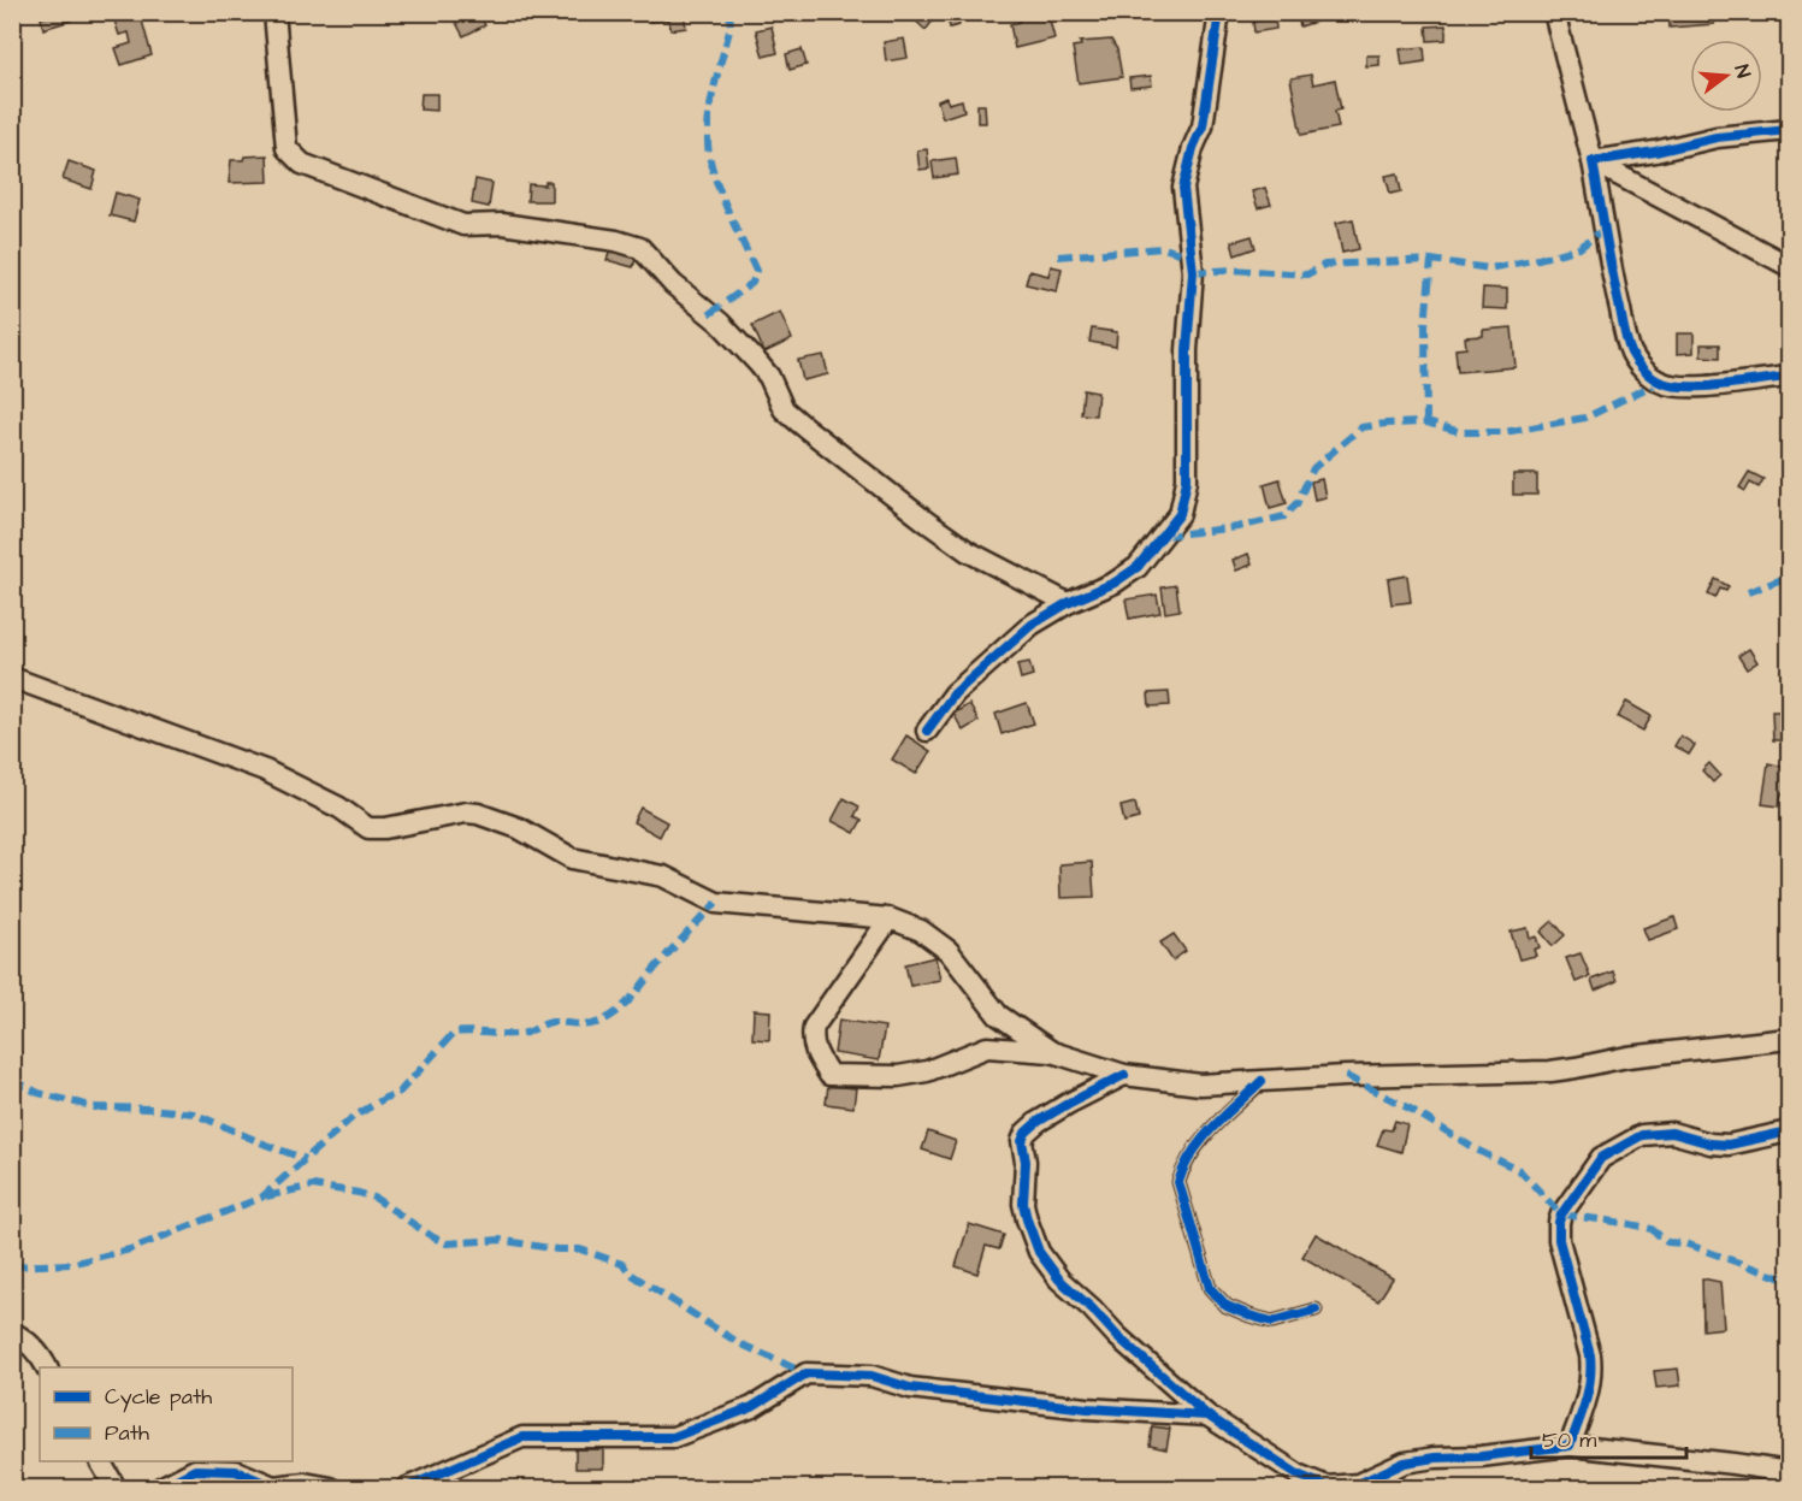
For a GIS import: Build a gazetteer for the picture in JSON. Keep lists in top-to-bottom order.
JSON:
{
  "legend": ["Cycle path", "Path"],
  "scale_bar": "50 m",
  "north": "right"
}
